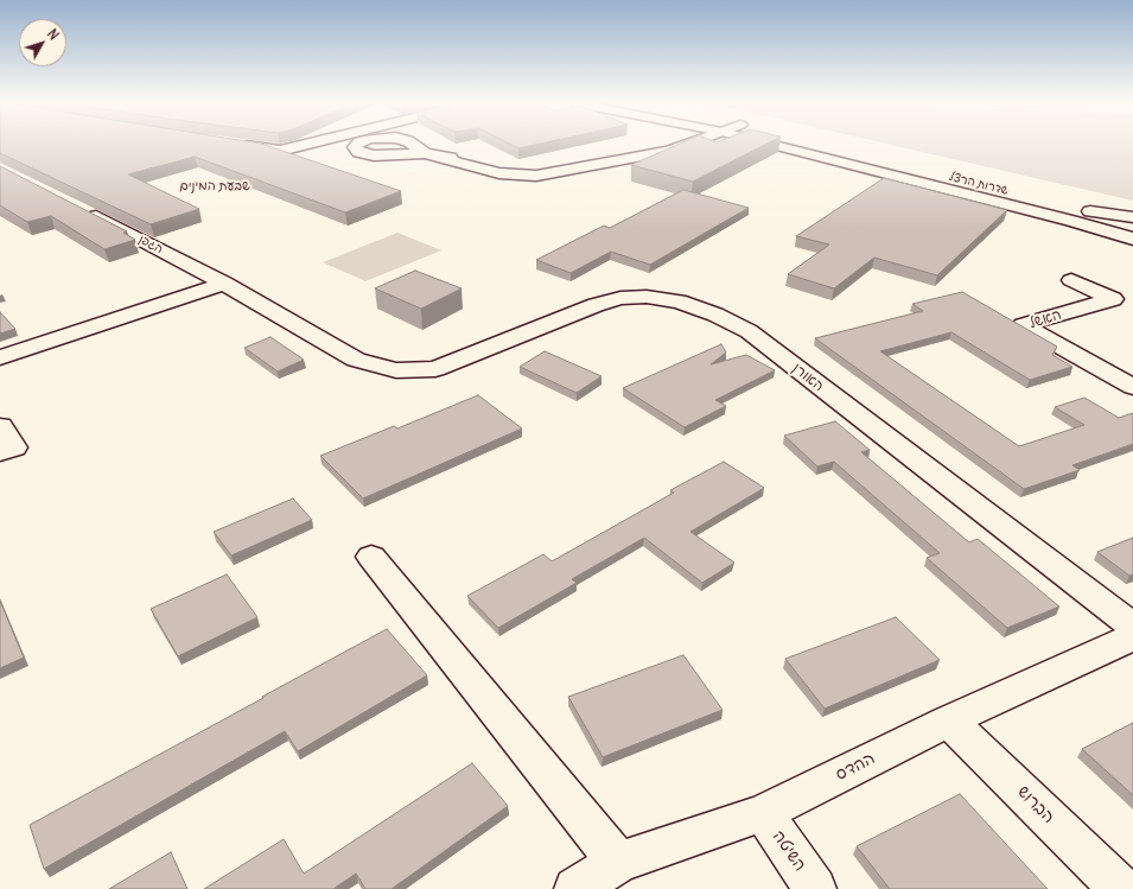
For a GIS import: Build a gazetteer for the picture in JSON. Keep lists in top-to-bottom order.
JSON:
{
  "streets": {
    "street": [
      "שדרות הרצל",
      "הגפן",
      "האשל",
      "האורן",
      "ההדס",
      "הברוש",
      "השיטה"
    ]
  },
  "crossings": [
    ["הגפן", "האורן"],
    ["ההדס", "הברוש"],
    ["ההדס", "השיטה"]
  ],
  "districts": ["שבעת המינים"],
  "north": "top right"
}
